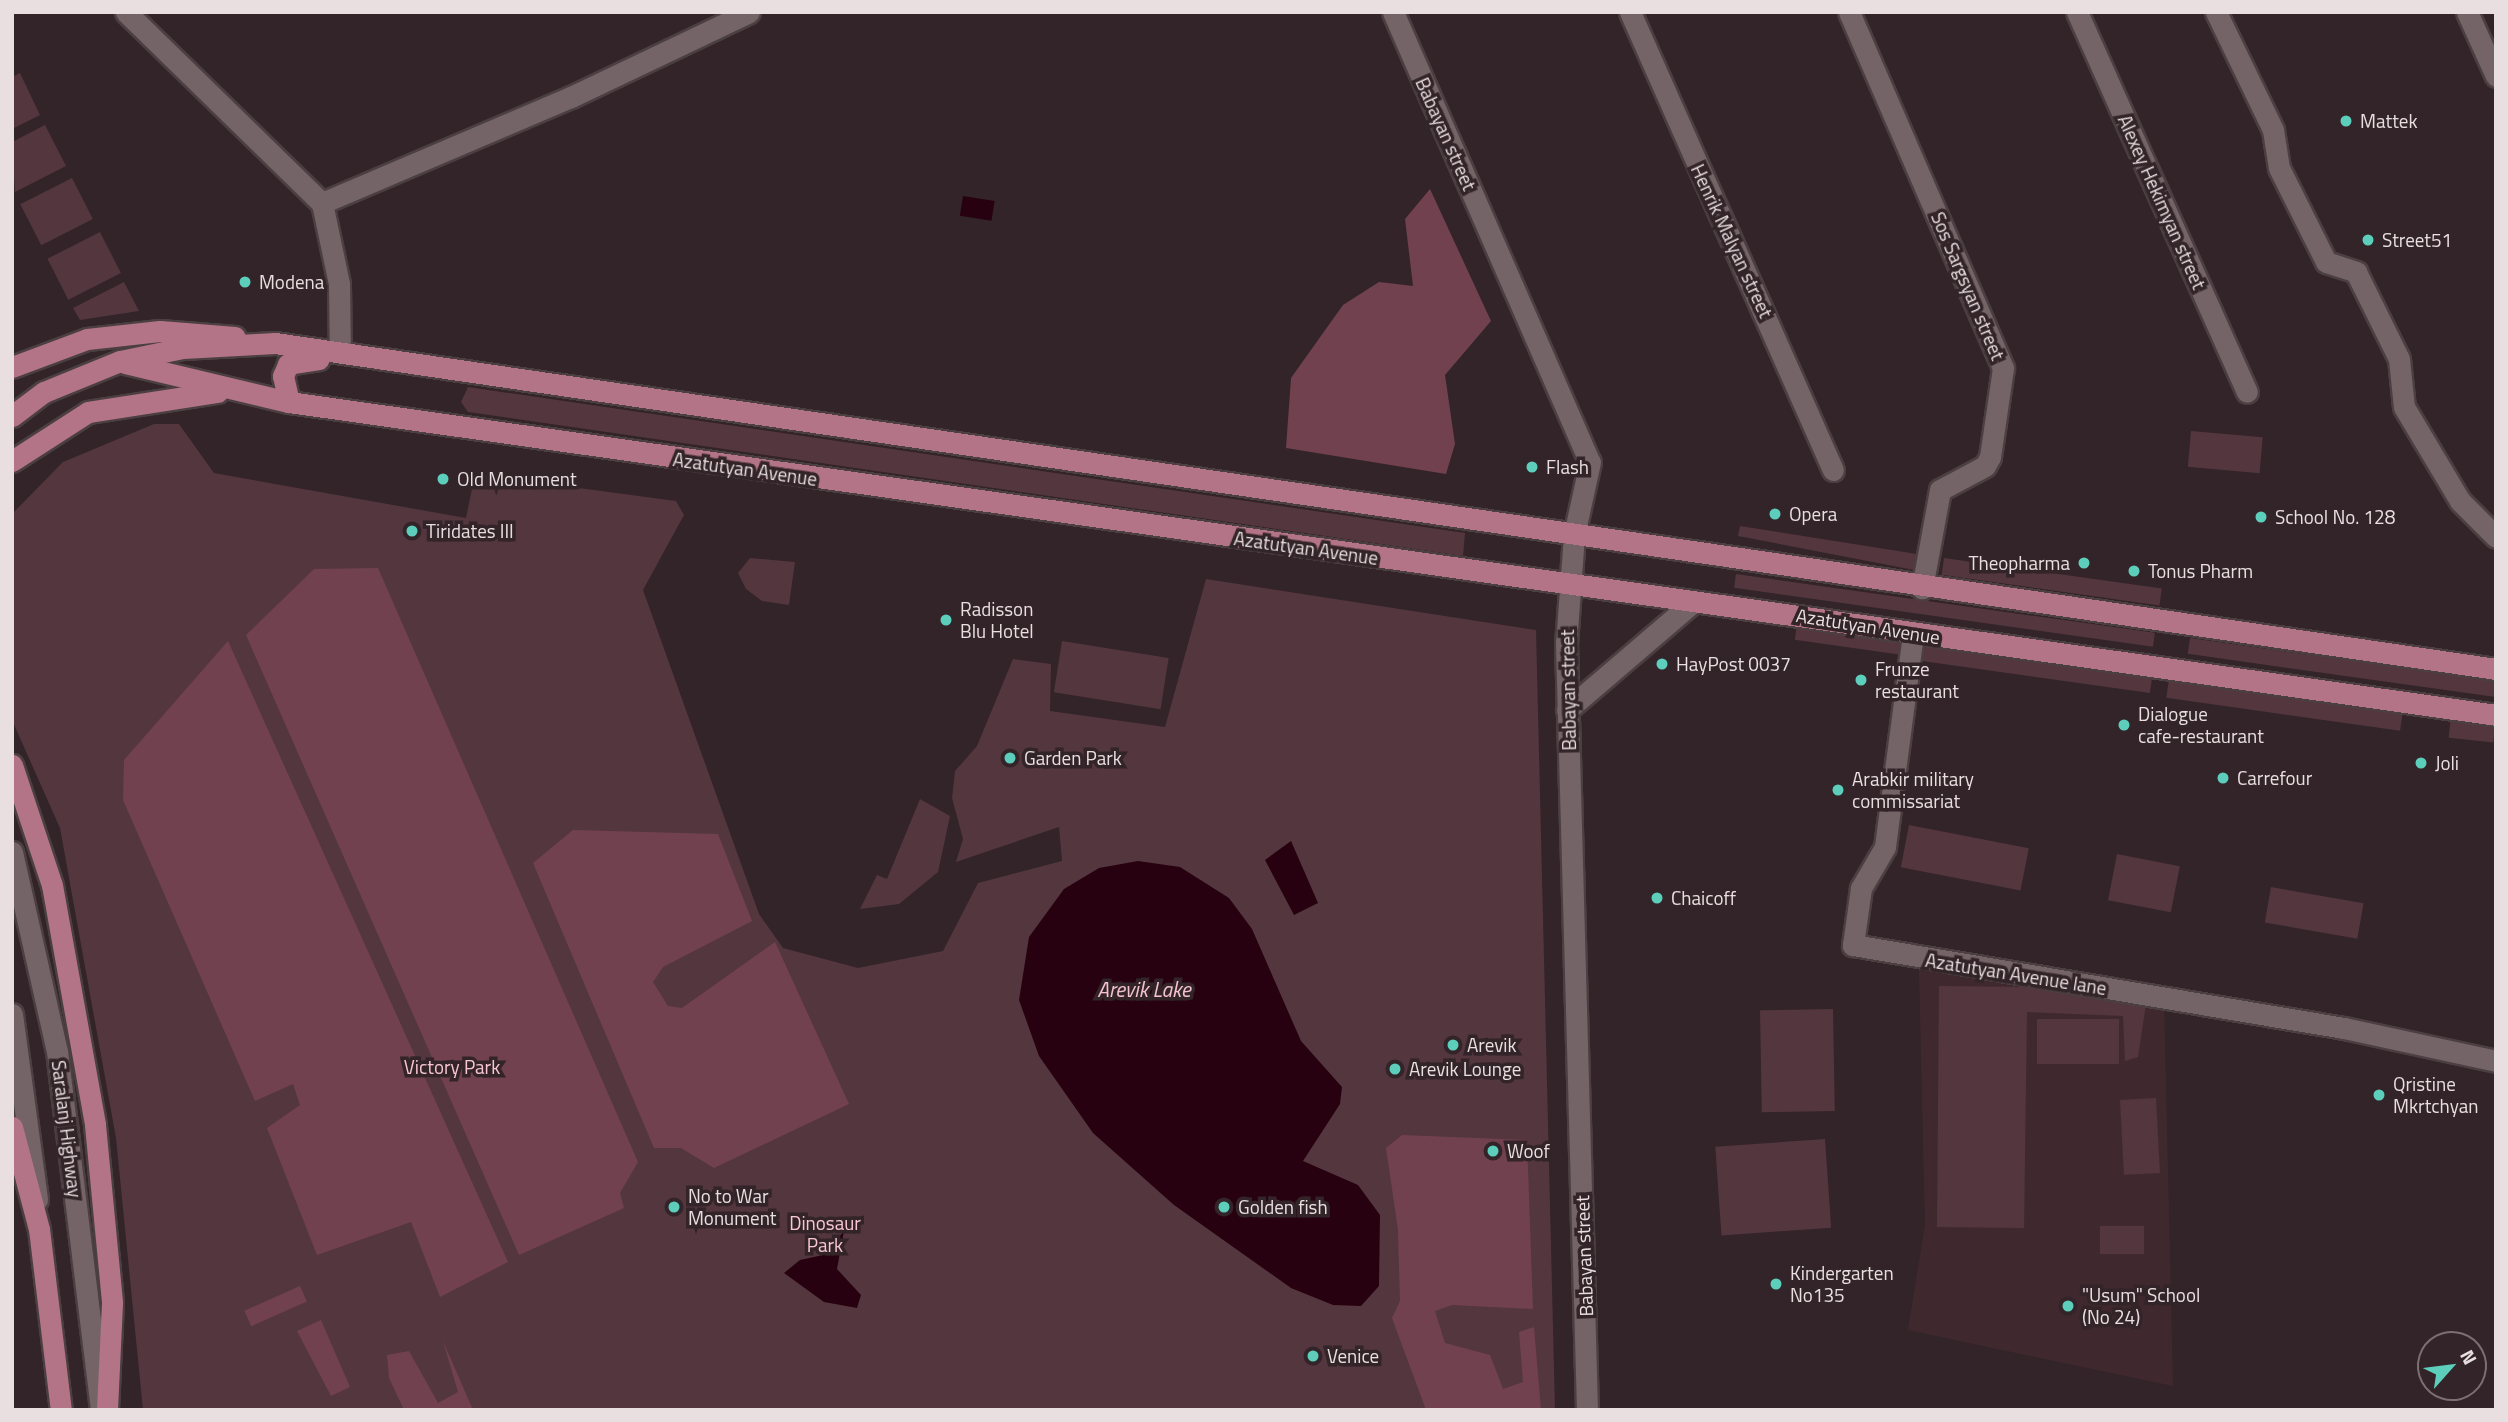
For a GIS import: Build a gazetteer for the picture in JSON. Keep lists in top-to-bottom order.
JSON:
{
  "streets": {
    "main road": ["Azatutyan Avenue", "Saralanj Highway"],
    "street": [
      "Babayan street",
      "Alexey Hekimyan street",
      "Henrik Malyan street",
      "Sos Sargsyan street",
      "Azatutyan Avenue lane"
    ]
  },
  "crossings": [
    ["Babayan street", "Azatutyan Avenue"],
    ["Azatutyan Avenue", "Azatutyan Avenue lane"]
  ],
  "water": ["Arevik Lake"],
  "parks": ["Victory Park", "Dinosaur Park"],
  "places": [
    "Mattek",
    "Street51",
    "Modena",
    "Flash",
    "Old Monument",
    "Opera",
    "School No. 128",
    "Tiridates III",
    "Theopharma",
    "Tonus Pharm",
    "Radisson Blu Hotel",
    "HayPost 0037",
    "Frunze restaurant",
    "Dialogue cafe-restaurant",
    "Garden Park",
    "Joli",
    "Carrefour",
    "Arabkir military commissariat",
    "Chaicoff",
    "Arevik",
    "Arevik Lounge",
    "Qristine Mkrtchyan",
    "Woof",
    "No to War Monument",
    "Golden fish",
    "Kindergarten No135",
    "\"Usum\" School (No 24)",
    "Venice"
  ],
  "north": "top right"
}
